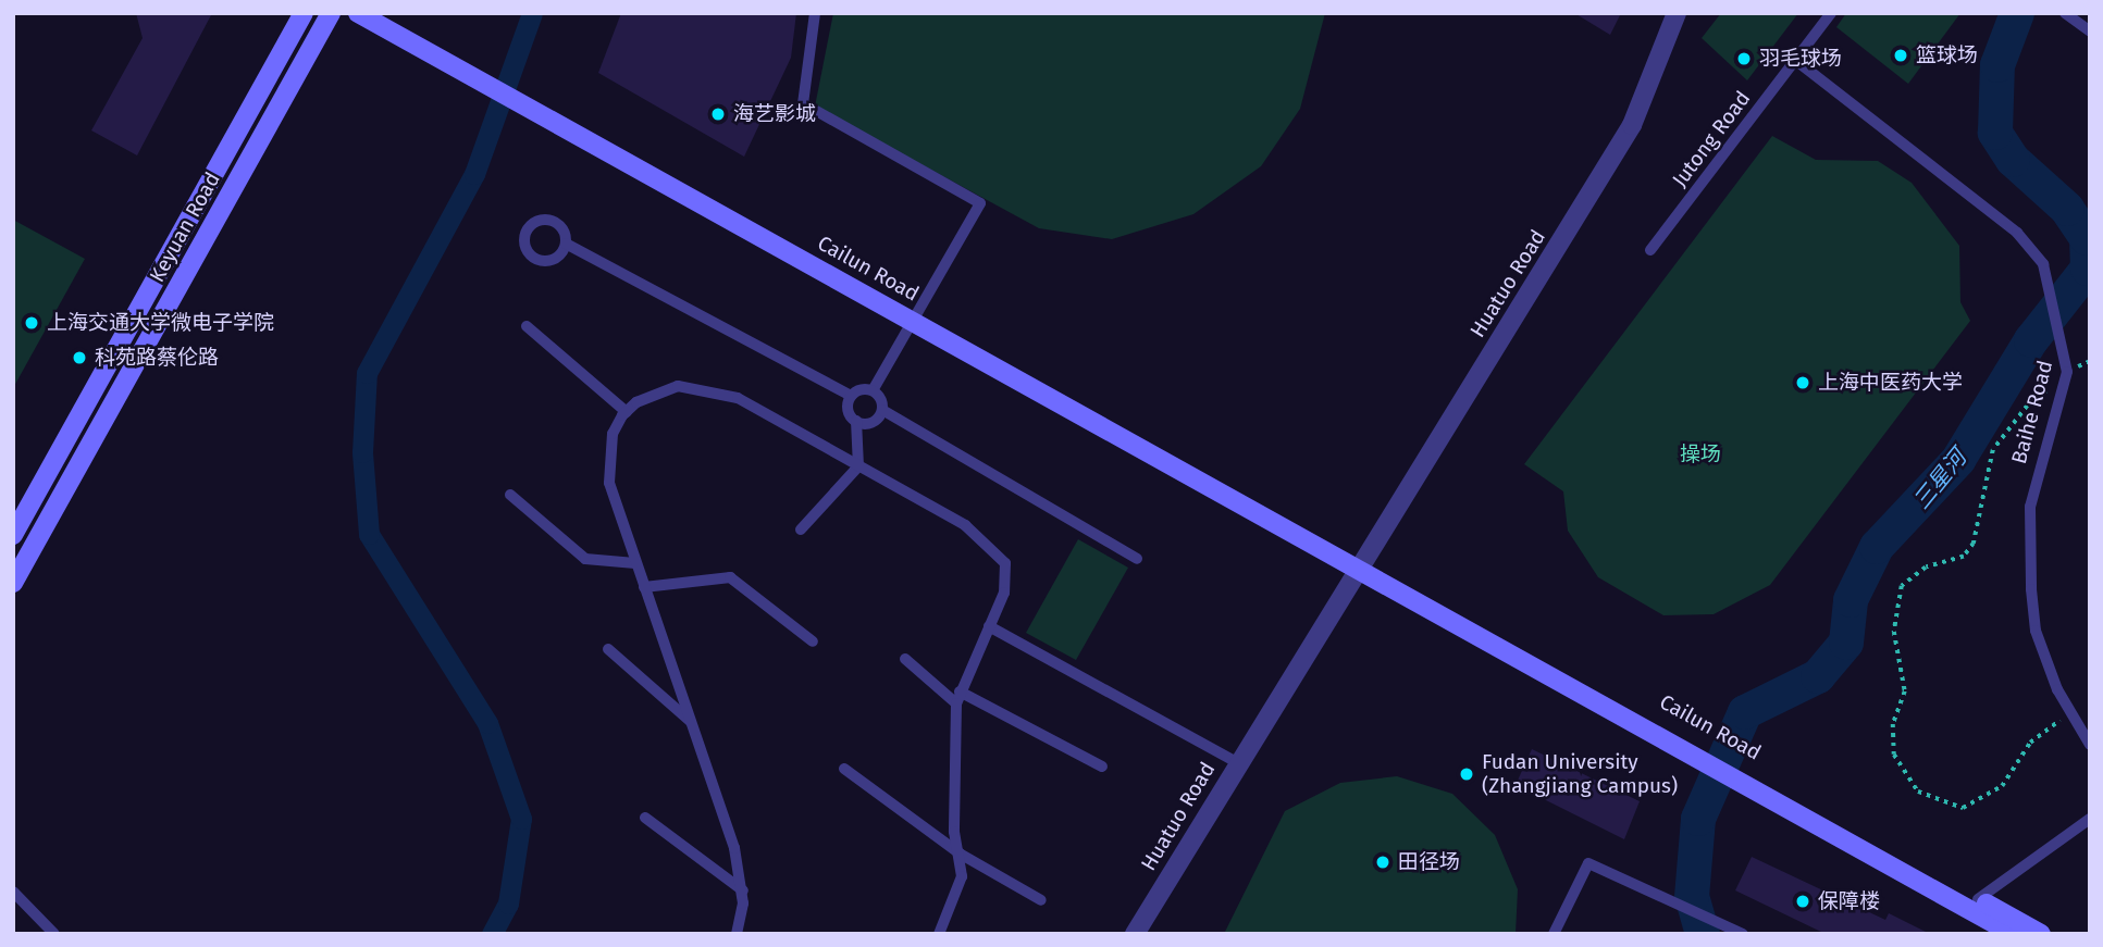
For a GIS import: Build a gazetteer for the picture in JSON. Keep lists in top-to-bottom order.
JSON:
{
  "streets": {
    "street": ["Keyuan Road", "Cailun Road", "Huatuo Road"],
    "lane": ["Jutong Road", "Baihe Road"]
  },
  "crossings": [
    ["Jutong Road", "Baihe Road"],
    ["Cailun Road", "Huatuo Road"]
  ],
  "water": ["三星河"],
  "parks": ["操场"],
  "places": [
    "篮球场",
    "羽毛球场",
    "海艺影城",
    "上海交通大学微电子学院",
    "科苑路蔡伦路",
    "上海中医药大学",
    "Fudan University (Zhangjiang Campus)",
    "田径场",
    "保障楼"
  ]
}
